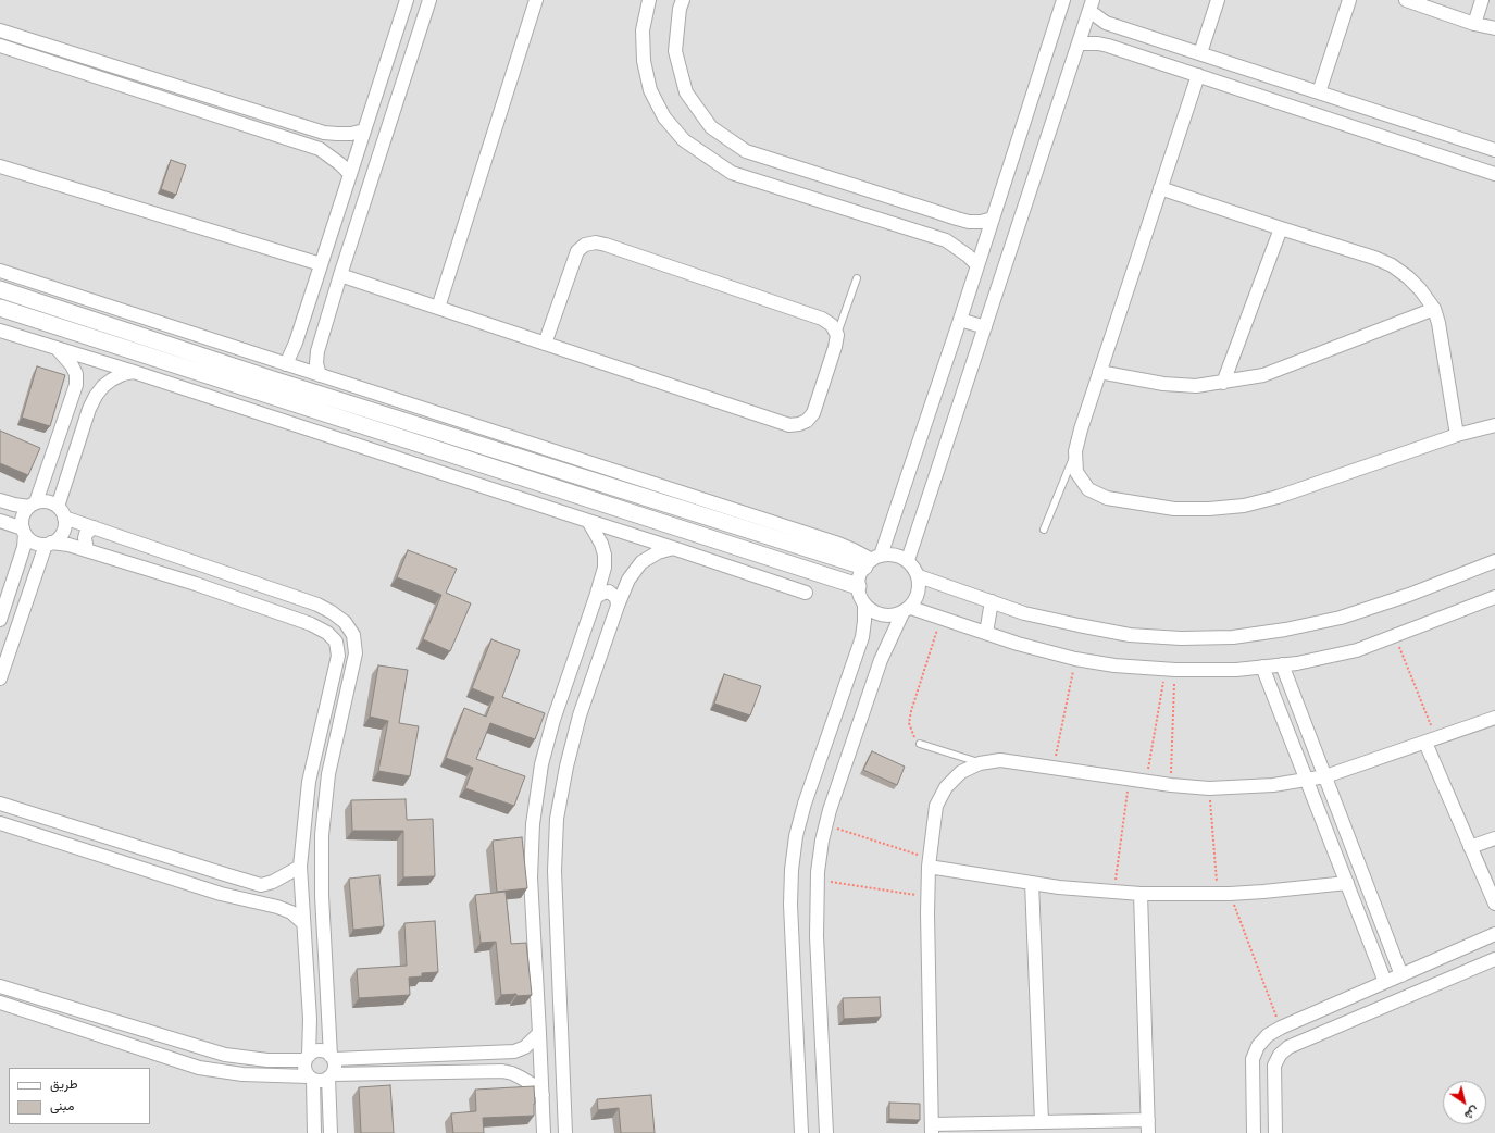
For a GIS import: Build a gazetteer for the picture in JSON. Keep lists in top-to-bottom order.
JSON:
{
  "legend": ["طريق", "مبنى"],
  "north": "bottom right"
}
